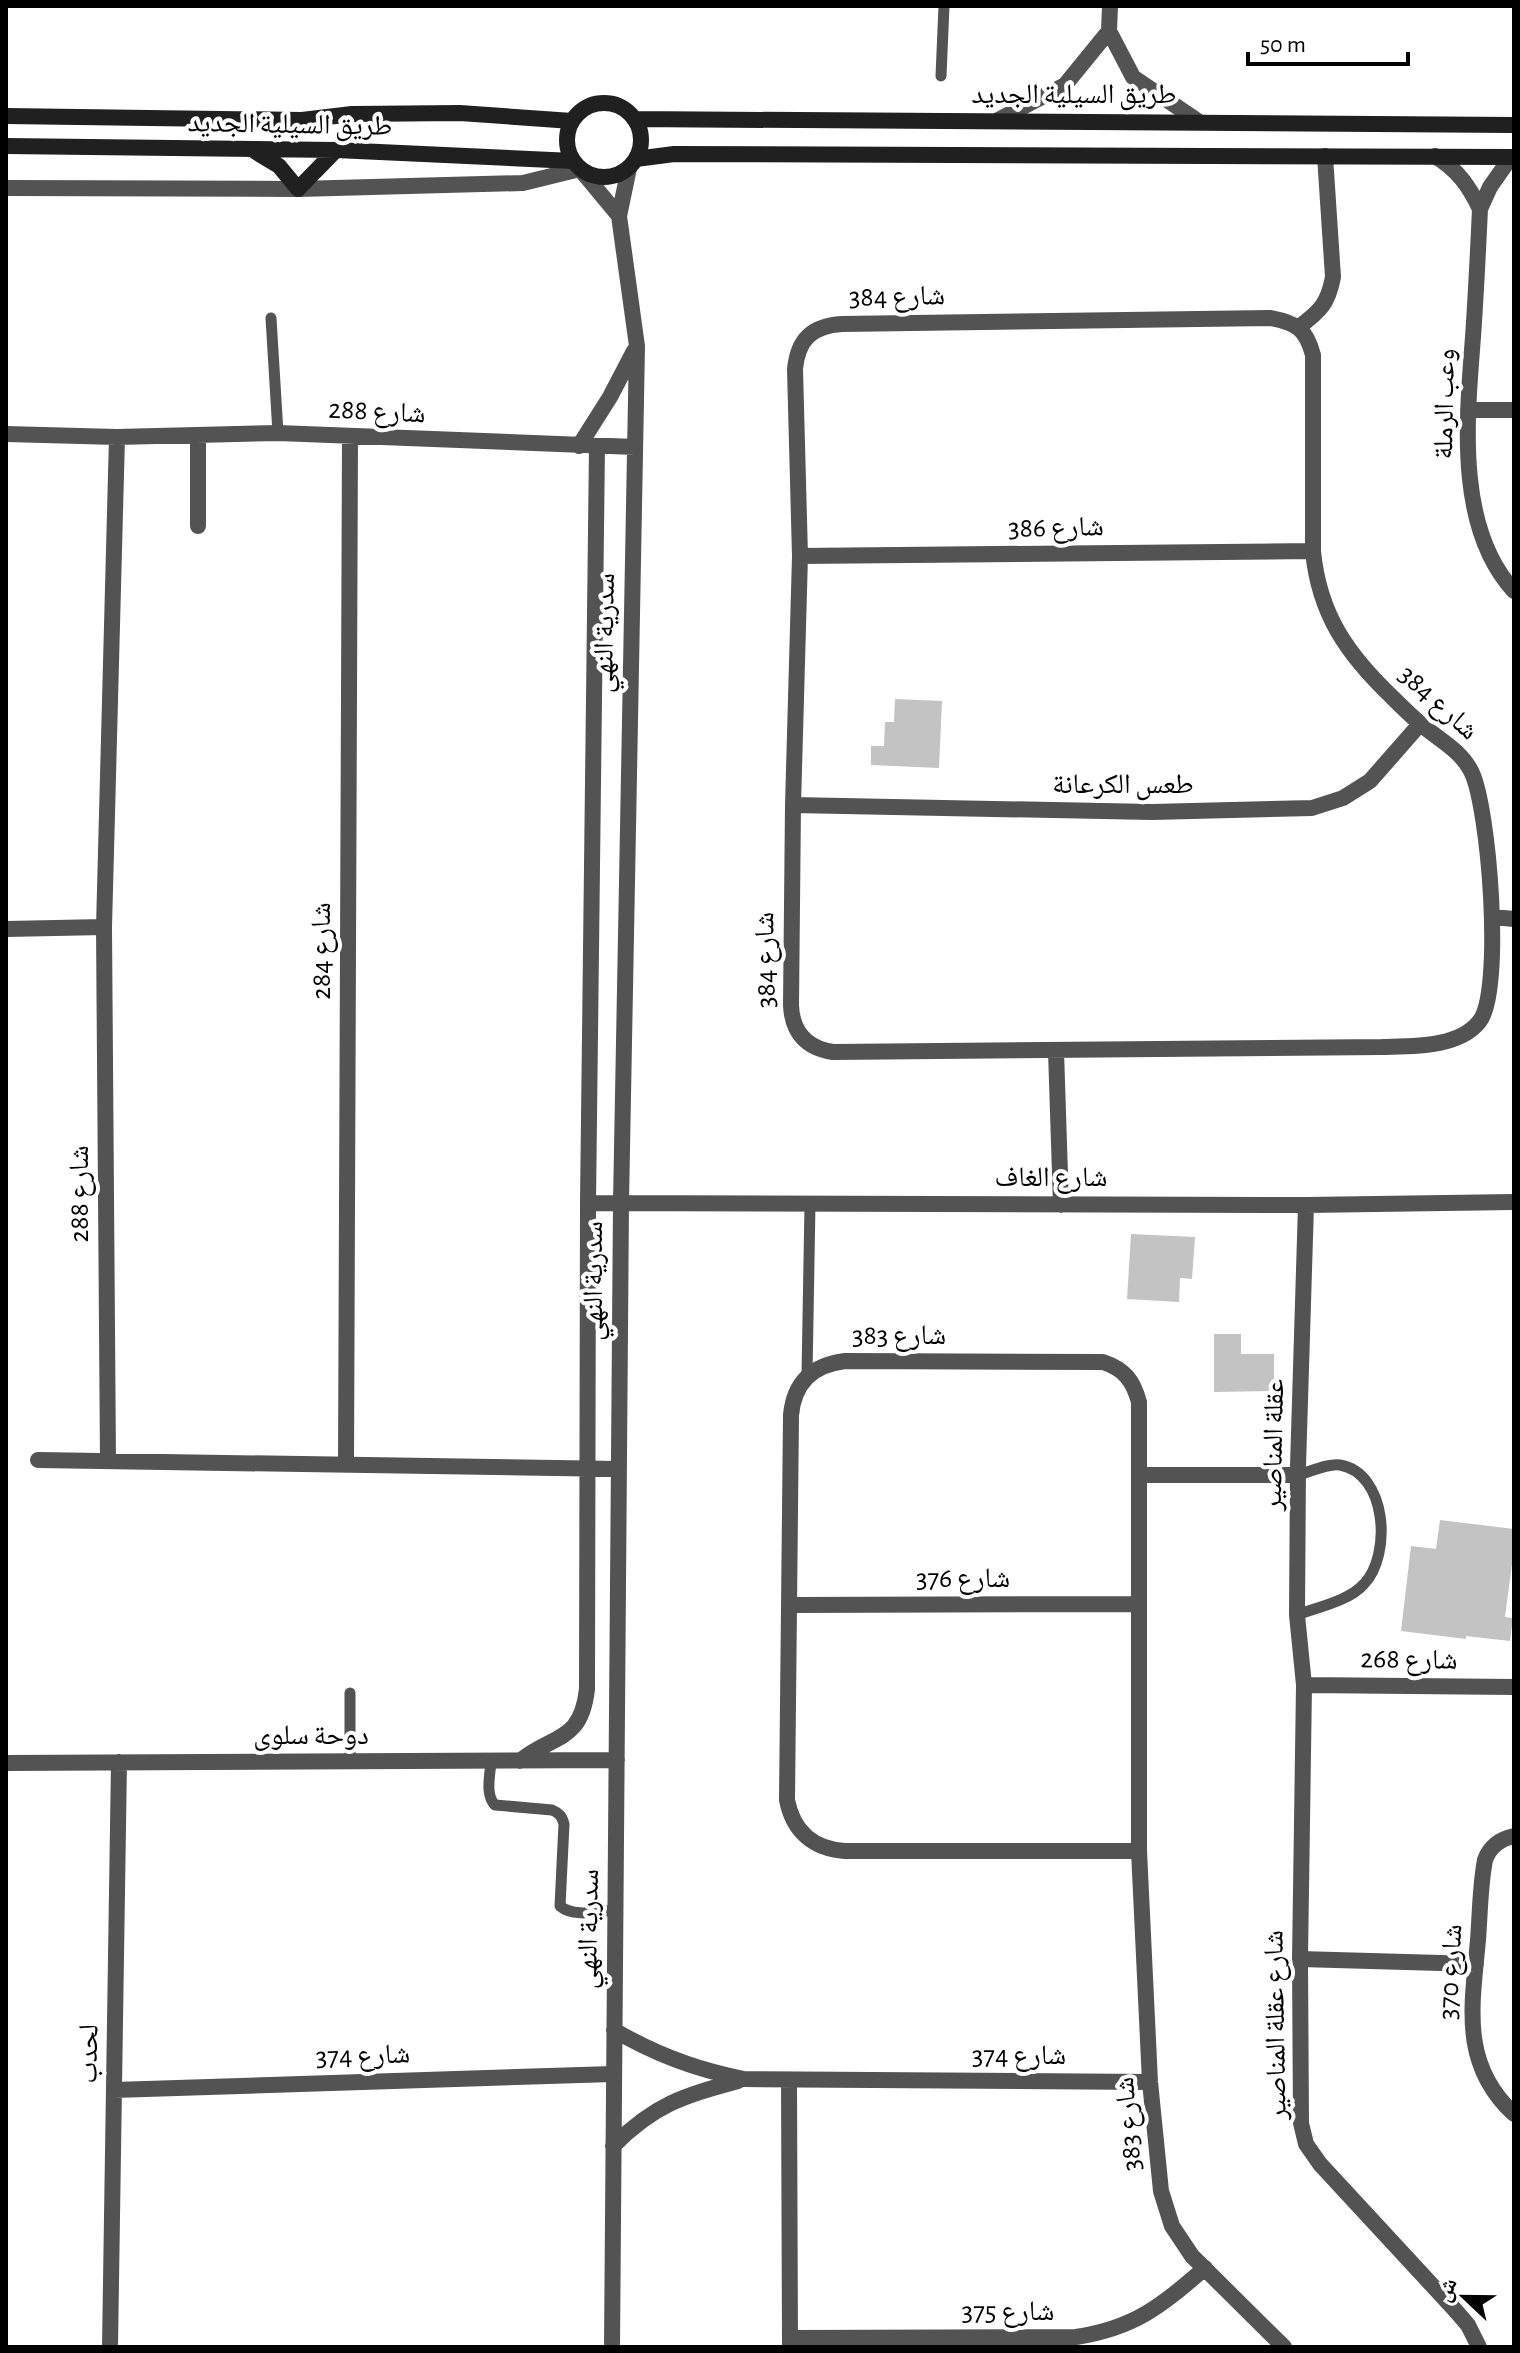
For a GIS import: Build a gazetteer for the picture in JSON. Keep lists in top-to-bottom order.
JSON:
{
  "streets": {
    "street": [
      "طريق السيلية الجديد",
      "شارع 384",
      "وعب الرملة",
      "شارع 288",
      "شارع 386",
      "سدرية النهي",
      "طعس الكرعانة",
      "شارع 284",
      "شارع الغاف",
      "شارع 383",
      "عقلة المناصير",
      "شارع 376",
      "شارع 268",
      "دوحة سلوى",
      "شارع 370",
      "شارع عقلة المناصير",
      "لحدب",
      "شارع 374",
      "شارع 375"
    ]
  },
  "crossings": [
    ["طريق السيلية الجديد", "وعب الرملة"],
    ["طريق السيلية الجديد", "سدرية النهي"],
    ["شارع 384", "شارع 386"],
    ["شارع 384", "طعس الكرعانة"],
    ["شارع 288", "سدرية النهي"],
    ["شارع 288", "شارع 284"],
    ["سدرية النهي", "شارع الغاف"],
    ["سدرية النهي", "دوحة سلوى"],
    ["سدرية النهي", "شارع 374"],
    ["شارع الغاف", "عقلة المناصير"],
    ["شارع 383", "شارع 376"],
    ["شارع 383", "شارع 374"],
    ["شارع 383", "شارع 375"],
    ["عقلة المناصير", "شارع 268"],
    ["عقلة المناصير", "شارع عقلة المناصير"],
    ["شارع 268", "شارع عقلة المناصير"],
    ["دوحة سلوى", "لحدب"],
    ["لحدب", "شارع 374"]
  ],
  "scale_bar": "50 m",
  "north": "left"
}
